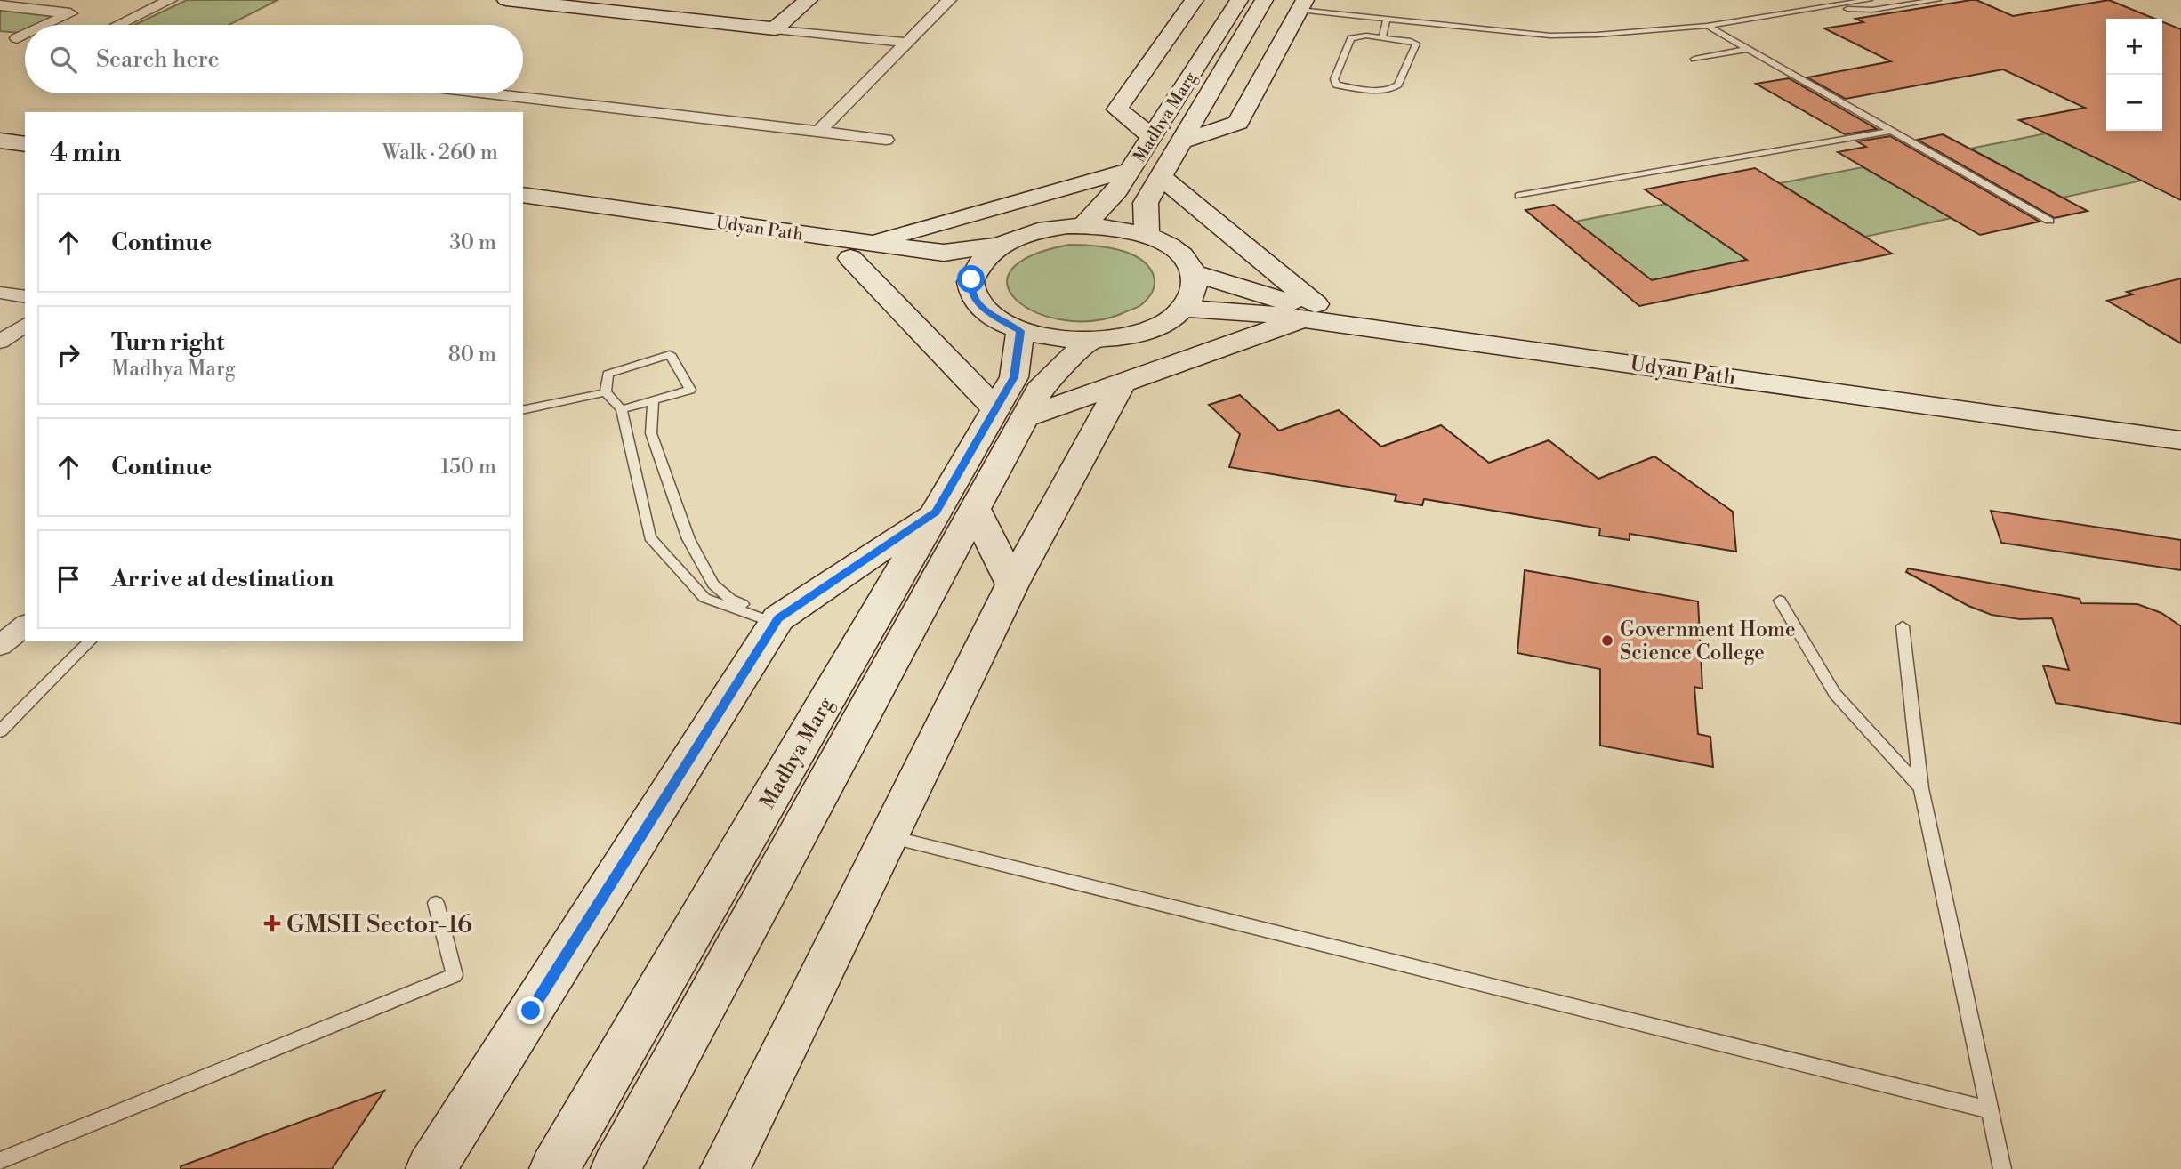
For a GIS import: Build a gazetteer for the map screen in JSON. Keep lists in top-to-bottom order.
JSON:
{
  "streets": {
    "main road": ["Madhya Marg", "Udyan Path"]
  },
  "crossings": [
    ["Madhya Marg", "Udyan Path"]
  ],
  "places": {
    "other": ["Government Home Science College"],
    "health": ["GMSH Sector-16"]
  },
  "page": {
    "map_buttons": ["+", "−"],
    "search": "Search here",
    "heading": ["4 min", "Walk · 260 m"],
    "list": [
      ["Continue", "30 m"],
      ["Turn right", "Madhya Marg", "80 m"],
      ["Continue", "150 m"],
      "Arrive at destination"
    ]
  }
}
